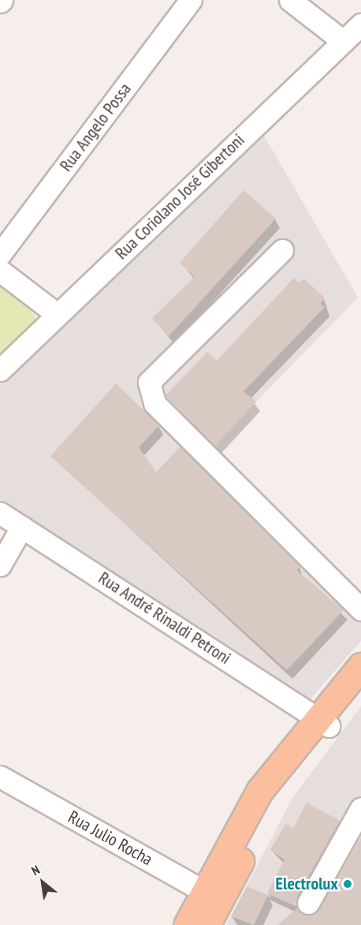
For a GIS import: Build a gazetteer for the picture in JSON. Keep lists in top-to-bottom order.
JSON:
{
  "streets": {
    "street": [
      "Rua Angelo Possa",
      "Rua Coriolano José Gibertoni",
      "Rua André Rinaldi Petroni",
      "Rua Julio Rocha"
    ]
  },
  "places": ["Electrolux"],
  "north": "top left"
}
